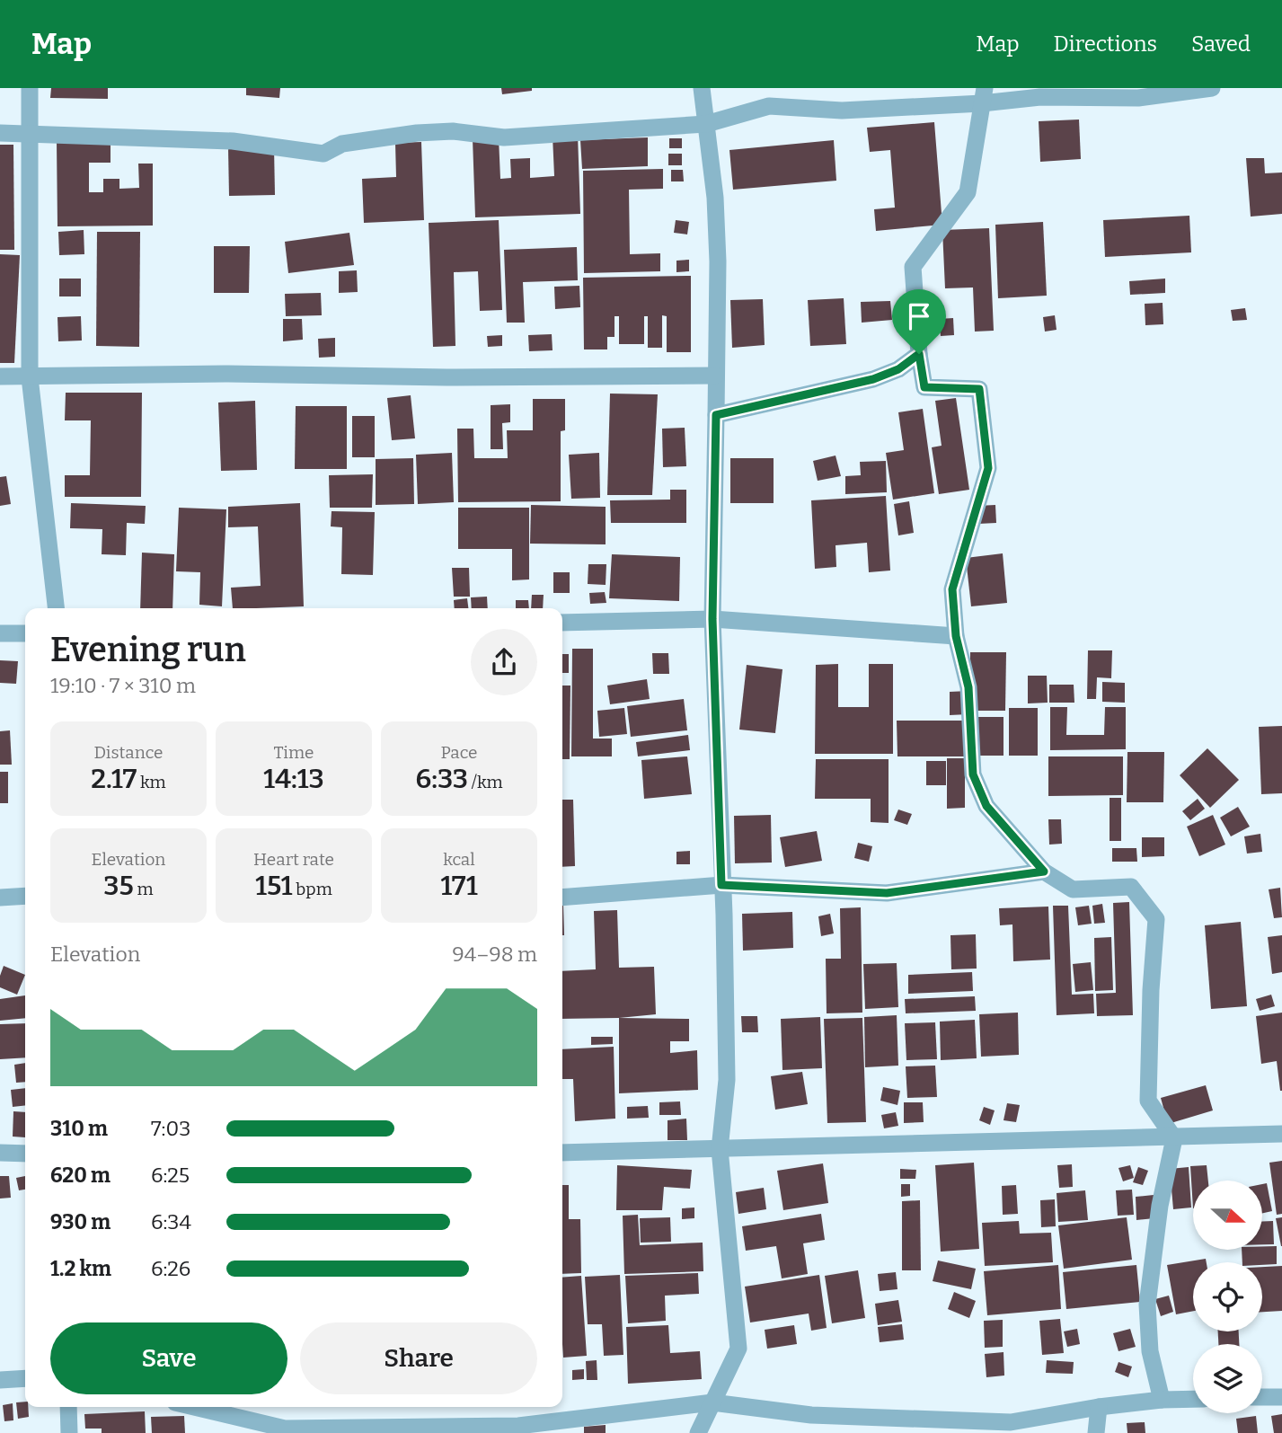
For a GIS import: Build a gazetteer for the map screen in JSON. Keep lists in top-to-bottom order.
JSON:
{
  "north": "right",
  "page": {
    "header": "Map",
    "nav": ["Map", "Directions", "Saved"],
    "heading": ["Evening run", "19:10 · 7 × 310 m"],
    "stats": [
      ["Distance", "2.17 km"],
      ["Time", "14:13"],
      ["Pace", "6:33 /km"],
      ["Elevation", "35 m"],
      ["Heart rate", "151 bpm"],
      ["kcal", "171"]
    ],
    "chart": ["Elevation", "94–98 m"],
    "list": [
      {
        "name": "310 m",
        "note": "7:03"
      },
      {
        "name": "620 m",
        "note": "6:25"
      },
      {
        "name": "930 m",
        "note": "6:34"
      },
      {
        "name": "1.2 km",
        "note": "6:26"
      }
    ],
    "buttons": ["Save", "Share"]
  }
}
